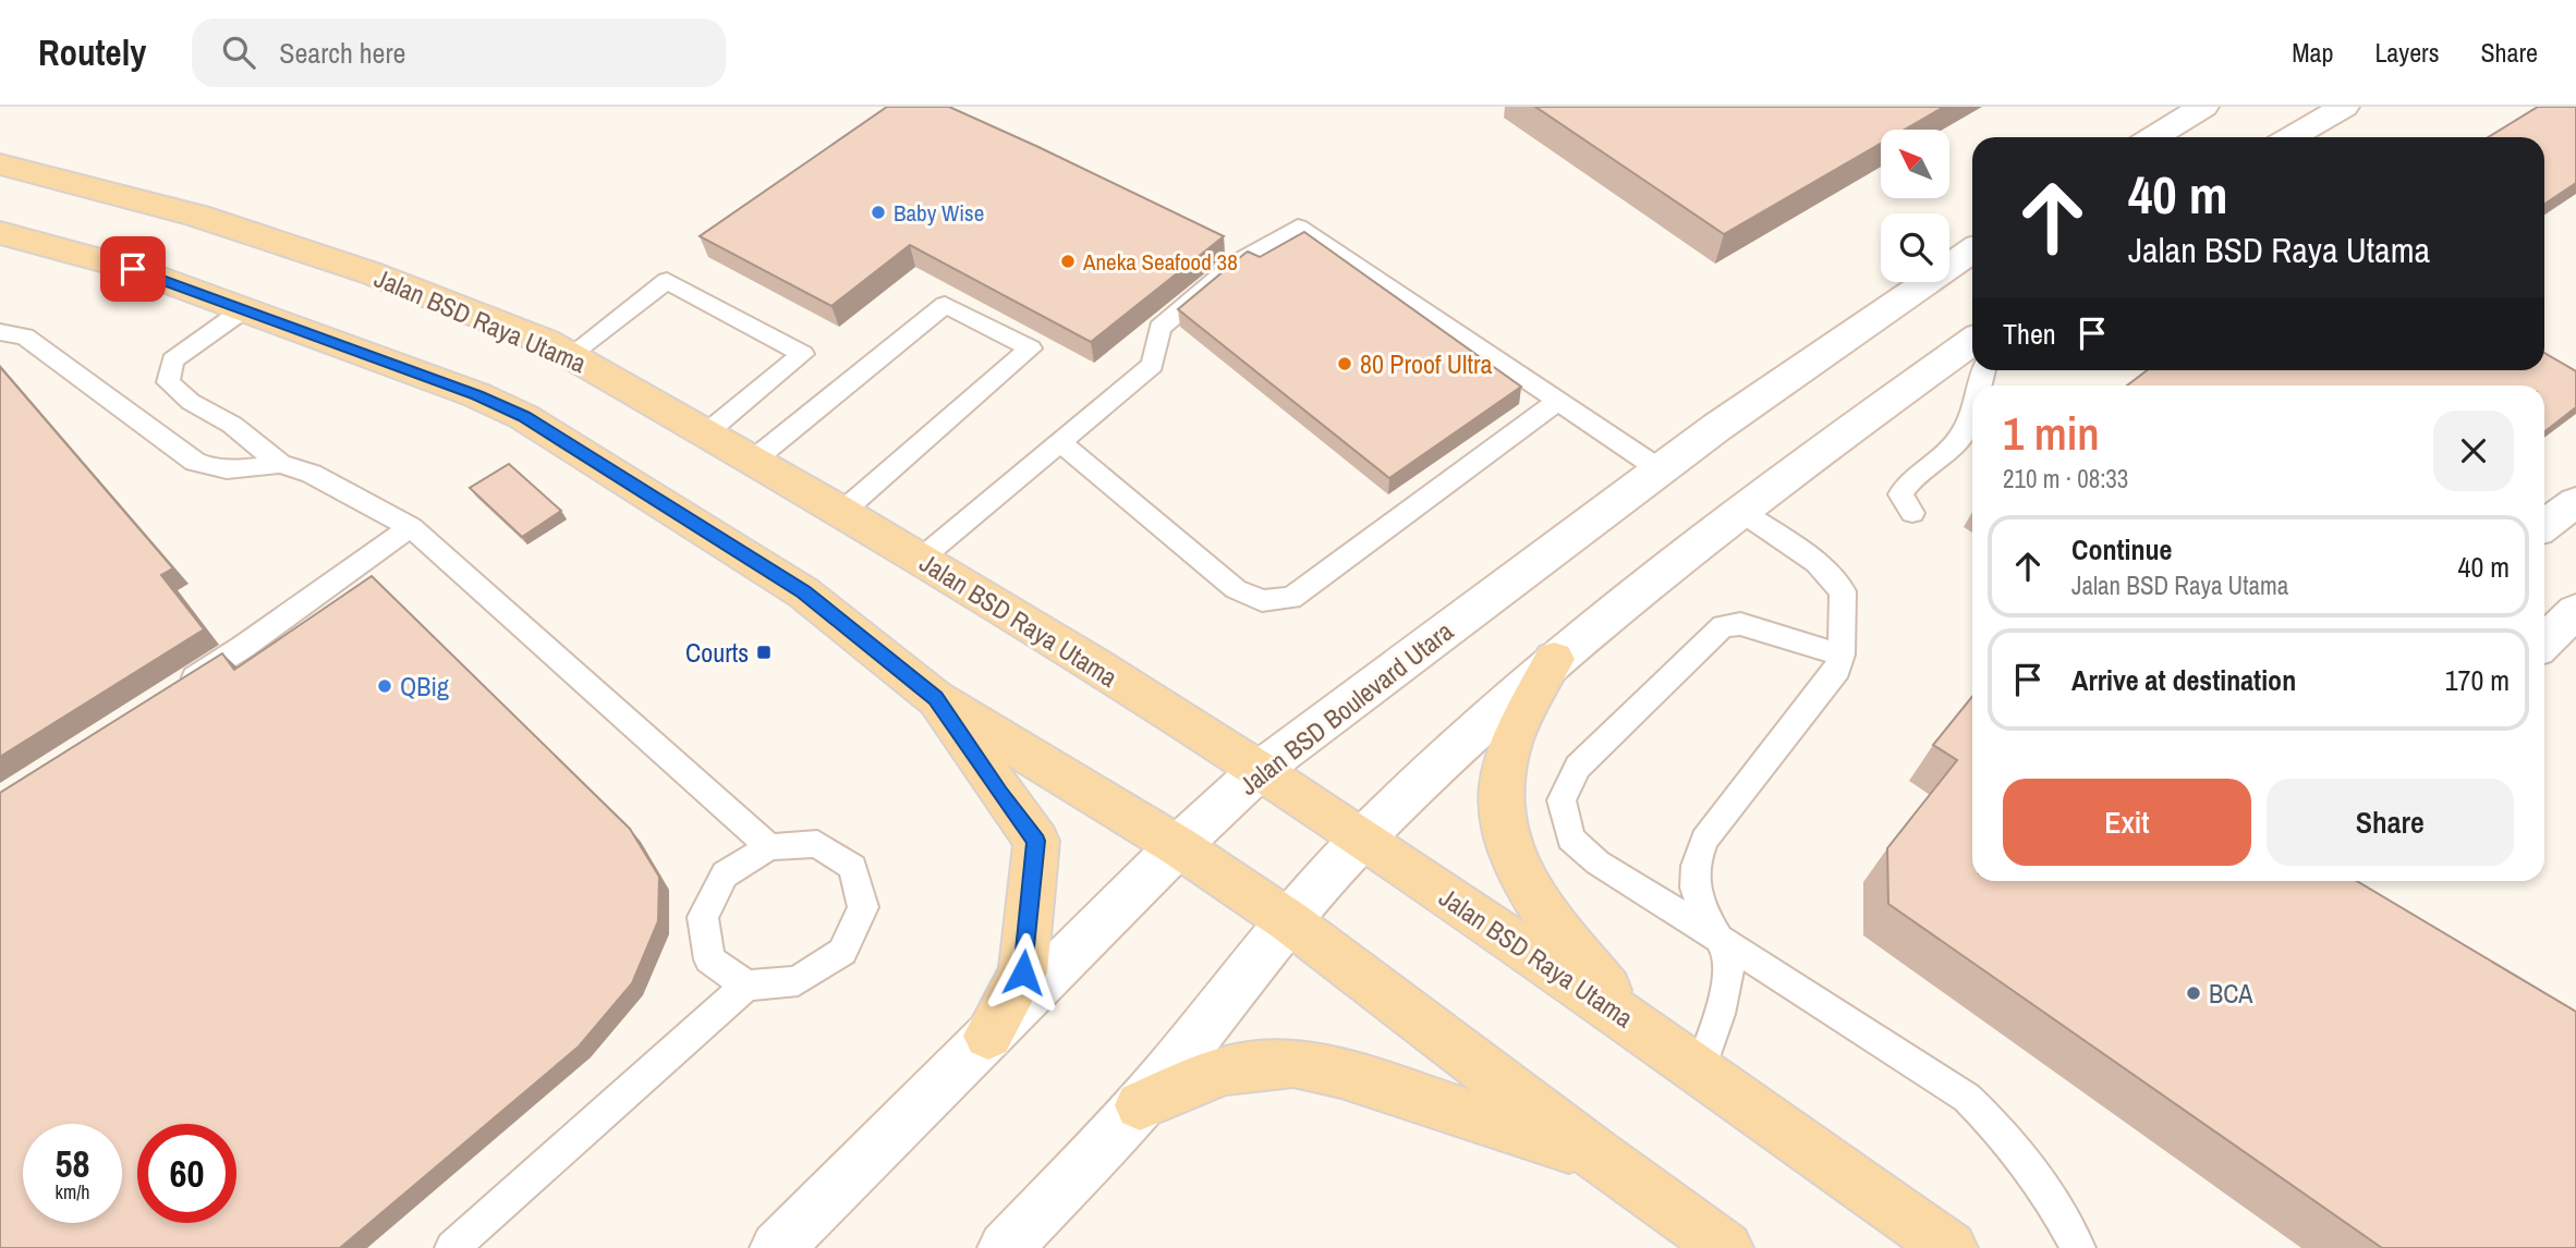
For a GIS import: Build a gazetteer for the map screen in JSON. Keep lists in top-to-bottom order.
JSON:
{
  "streets": {
    "main road": ["Jalan BSD Raya Utama", "Jalan BSD Boulevard Utara"]
  },
  "crossings": [
    ["Jalan BSD Raya Utama", "Jalan BSD Boulevard Utara"]
  ],
  "places": {
    "other": [
      "Baby Wise",
      "Aneka Seafood 38",
      "80 Proof Ultra",
      "QBig",
      "BCA"
    ],
    "transit": ["Courts"]
  },
  "north": "top left",
  "page": {
    "header": "Routely",
    "search": "Search here",
    "nav": ["Map", "Layers", "Share"],
    "turn": ["40 m", "Jalan BSD Raya Utama"],
    "then": "Then",
    "heading": ["1 min", "210 m · 08:33"],
    "list": [
      {
        "name": "Continue",
        "note": "Jalan BSD Raya Utama",
        "value": "40 m"
      },
      {
        "name": "Arrive at destination",
        "value": "170 m"
      }
    ],
    "buttons": ["Exit", "Share"],
    "speed": "58 km/h",
    "limit": "60"
  }
}
